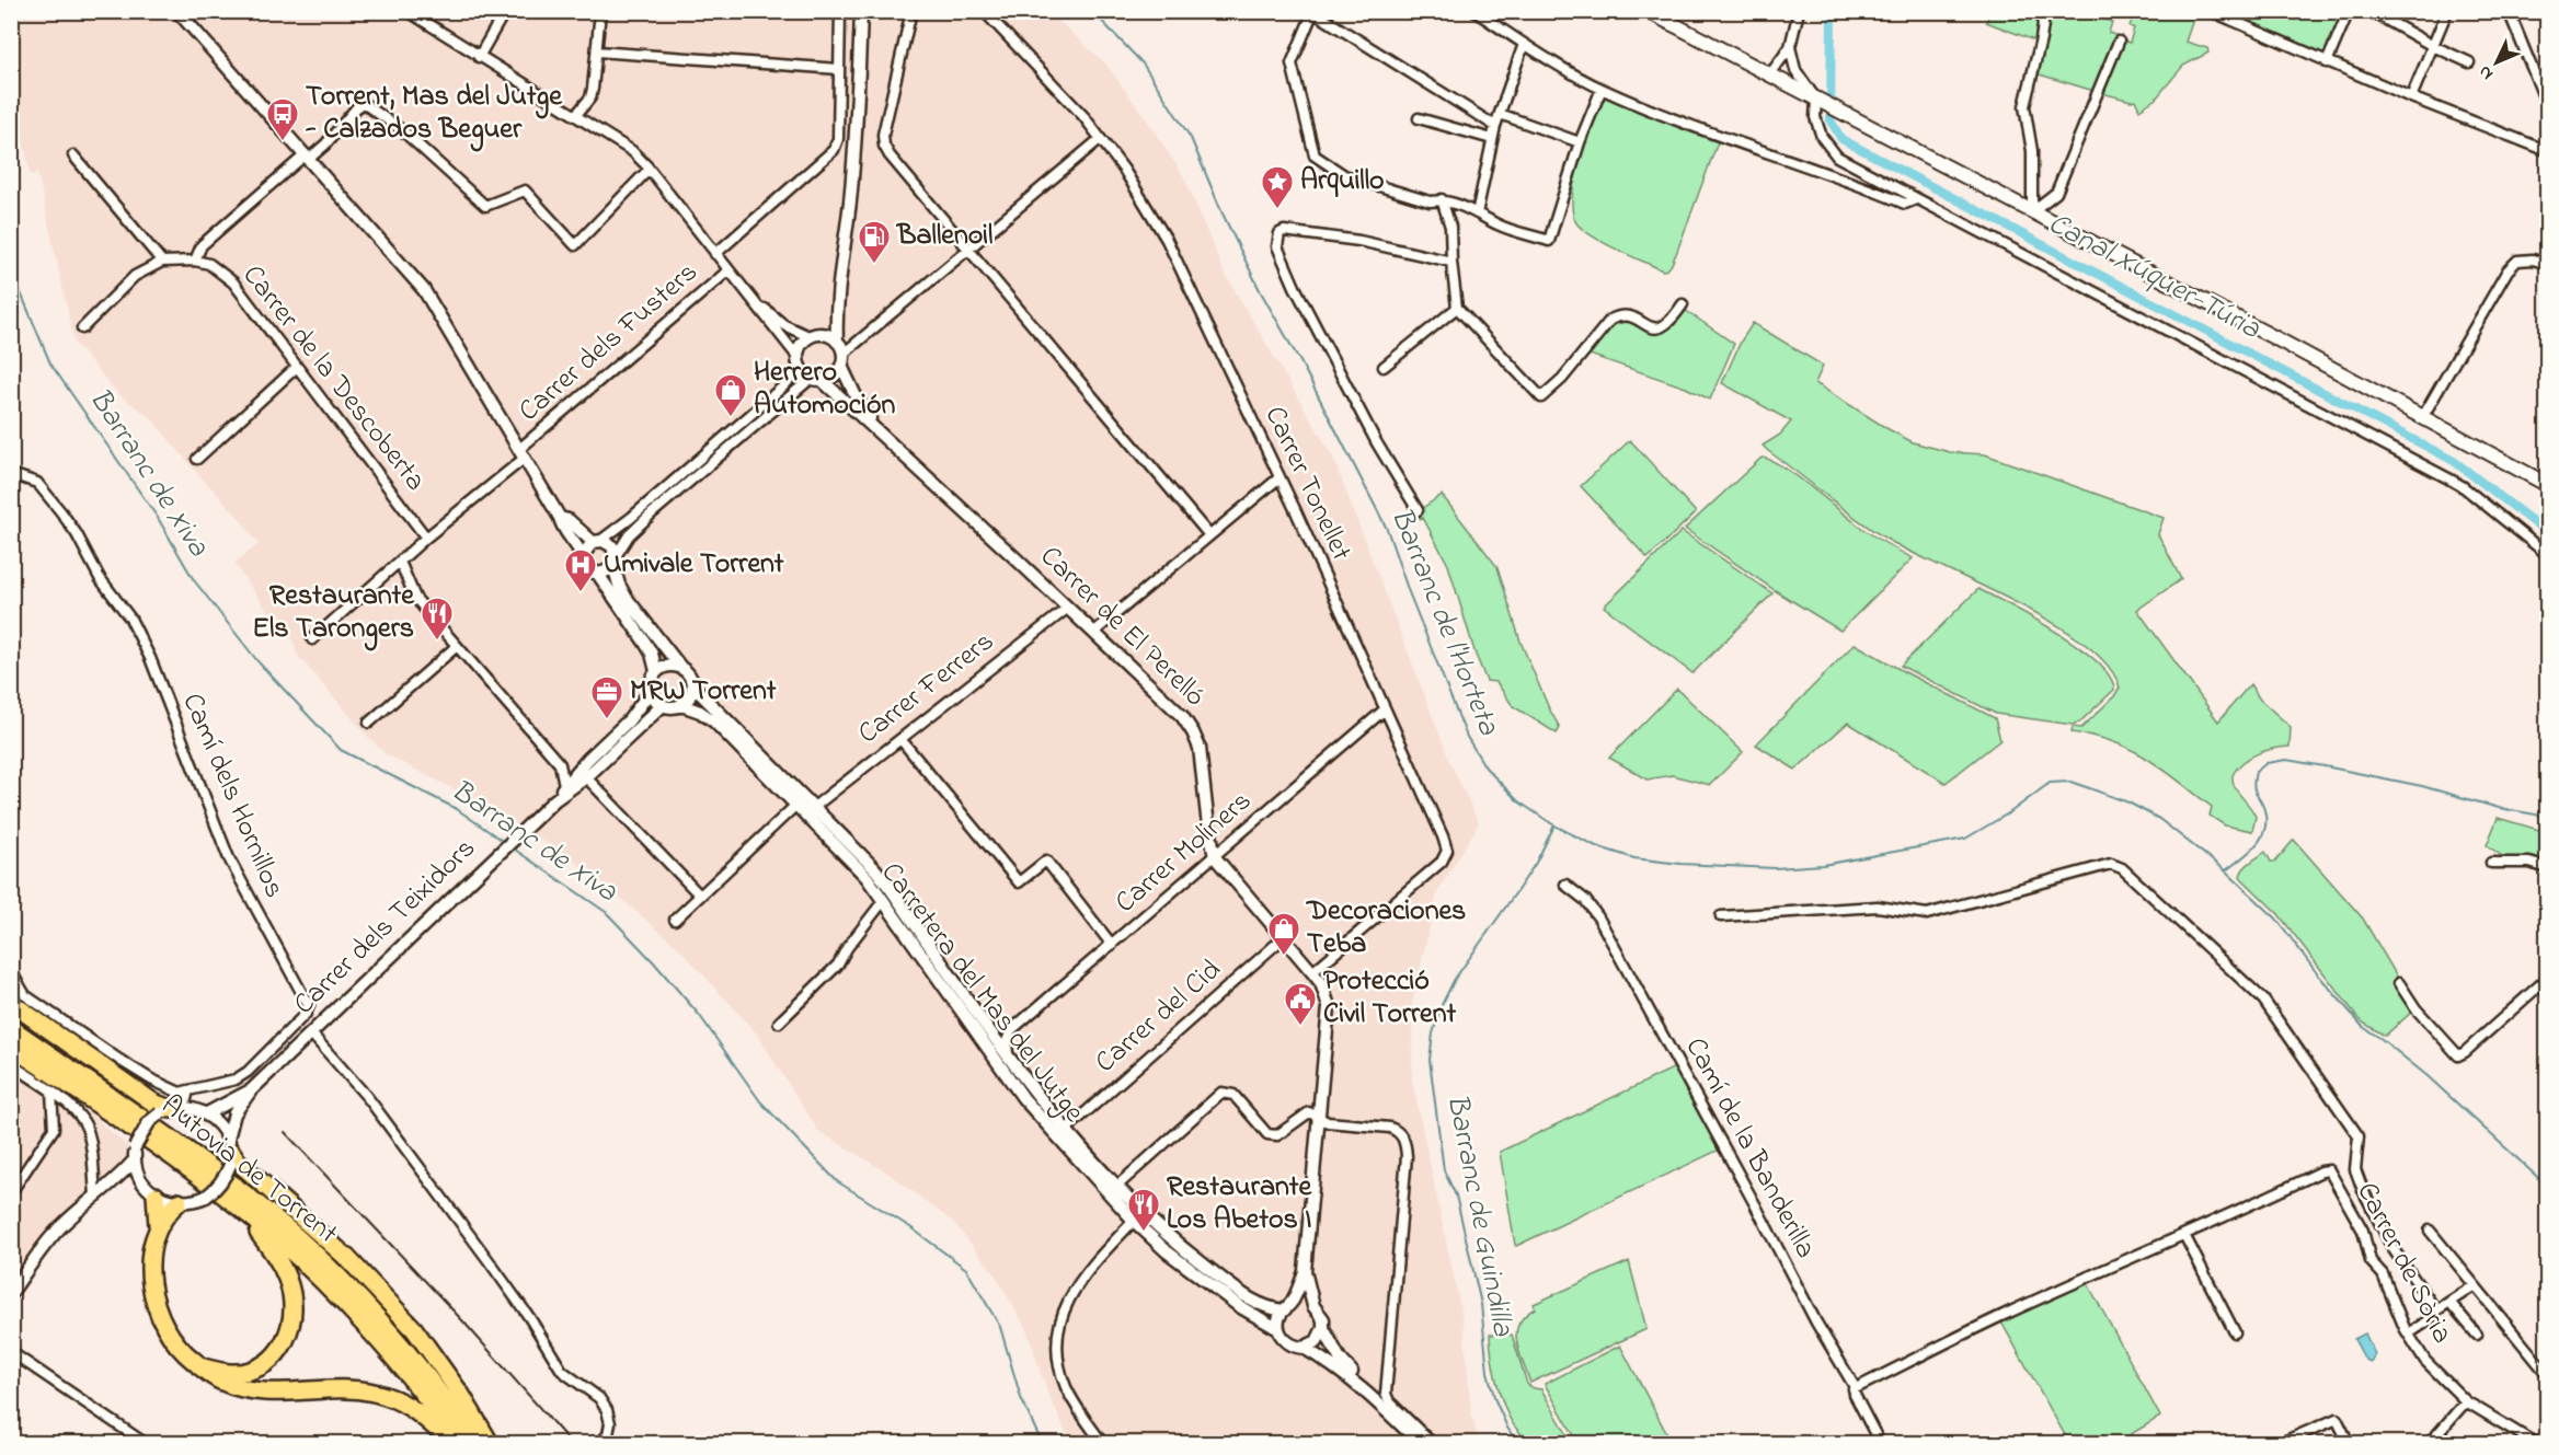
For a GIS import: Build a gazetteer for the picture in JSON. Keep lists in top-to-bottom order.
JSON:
{
  "streets": {
    "highway": ["Autovia de Torrent"],
    "street": [
      "Carrer dels Fusters",
      "Carrer de la Descoberta",
      "Carrer Tonellet",
      "Carrer de El Perelló",
      "Carrer Ferrers",
      "Camí dels Hornillos",
      "Carrer Moliners",
      "Carrer dels Teixidors",
      "Carretera del Mas del Jutge",
      "Carrer del Cid",
      "Camí de la Banderilla",
      "Carrer de Sòria"
    ]
  },
  "crossings": [
    ["Carrer dels Fusters", "Carrer de la Descoberta"],
    ["Carrer Tonellet", "Carrer de El Perelló"],
    ["Carrer Tonellet", "Carrer Moliners"],
    ["Carrer de El Perelló", "Carrer Ferrers"],
    ["Carrer de El Perelló", "Carrer Moliners"],
    ["Carrer de El Perelló", "Carrer del Cid"],
    ["Carrer Ferrers", "Carretera del Mas del Jutge"],
    ["Carrer dels Teixidors", "Carretera del Mas del Jutge"],
    ["Carretera del Mas del Jutge", "Carrer del Cid"]
  ],
  "water": [
    "Canal Xúquer-Túria",
    "Barranc de Xiva",
    "Barranc de l'Horteta",
    "Barranc de Guindilla"
  ],
  "places": {
    "bus stop": ["Torrent, Mas del Jutge - Calzados Beguer"],
    "place": ["Arquillo"],
    "fuel station": ["Ballenoil"],
    "shop": ["Herrero Automoción", "Decoraciones Teba"],
    "hospital": ["Umivale Torrent"],
    "restaurant": ["Restaurante Els Tarongers", "Restaurante Los Abetos I"],
    "office": ["MRW Torrent"],
    "public building": ["Protecció Civil Torrent"]
  },
  "north": "bottom left"
}
